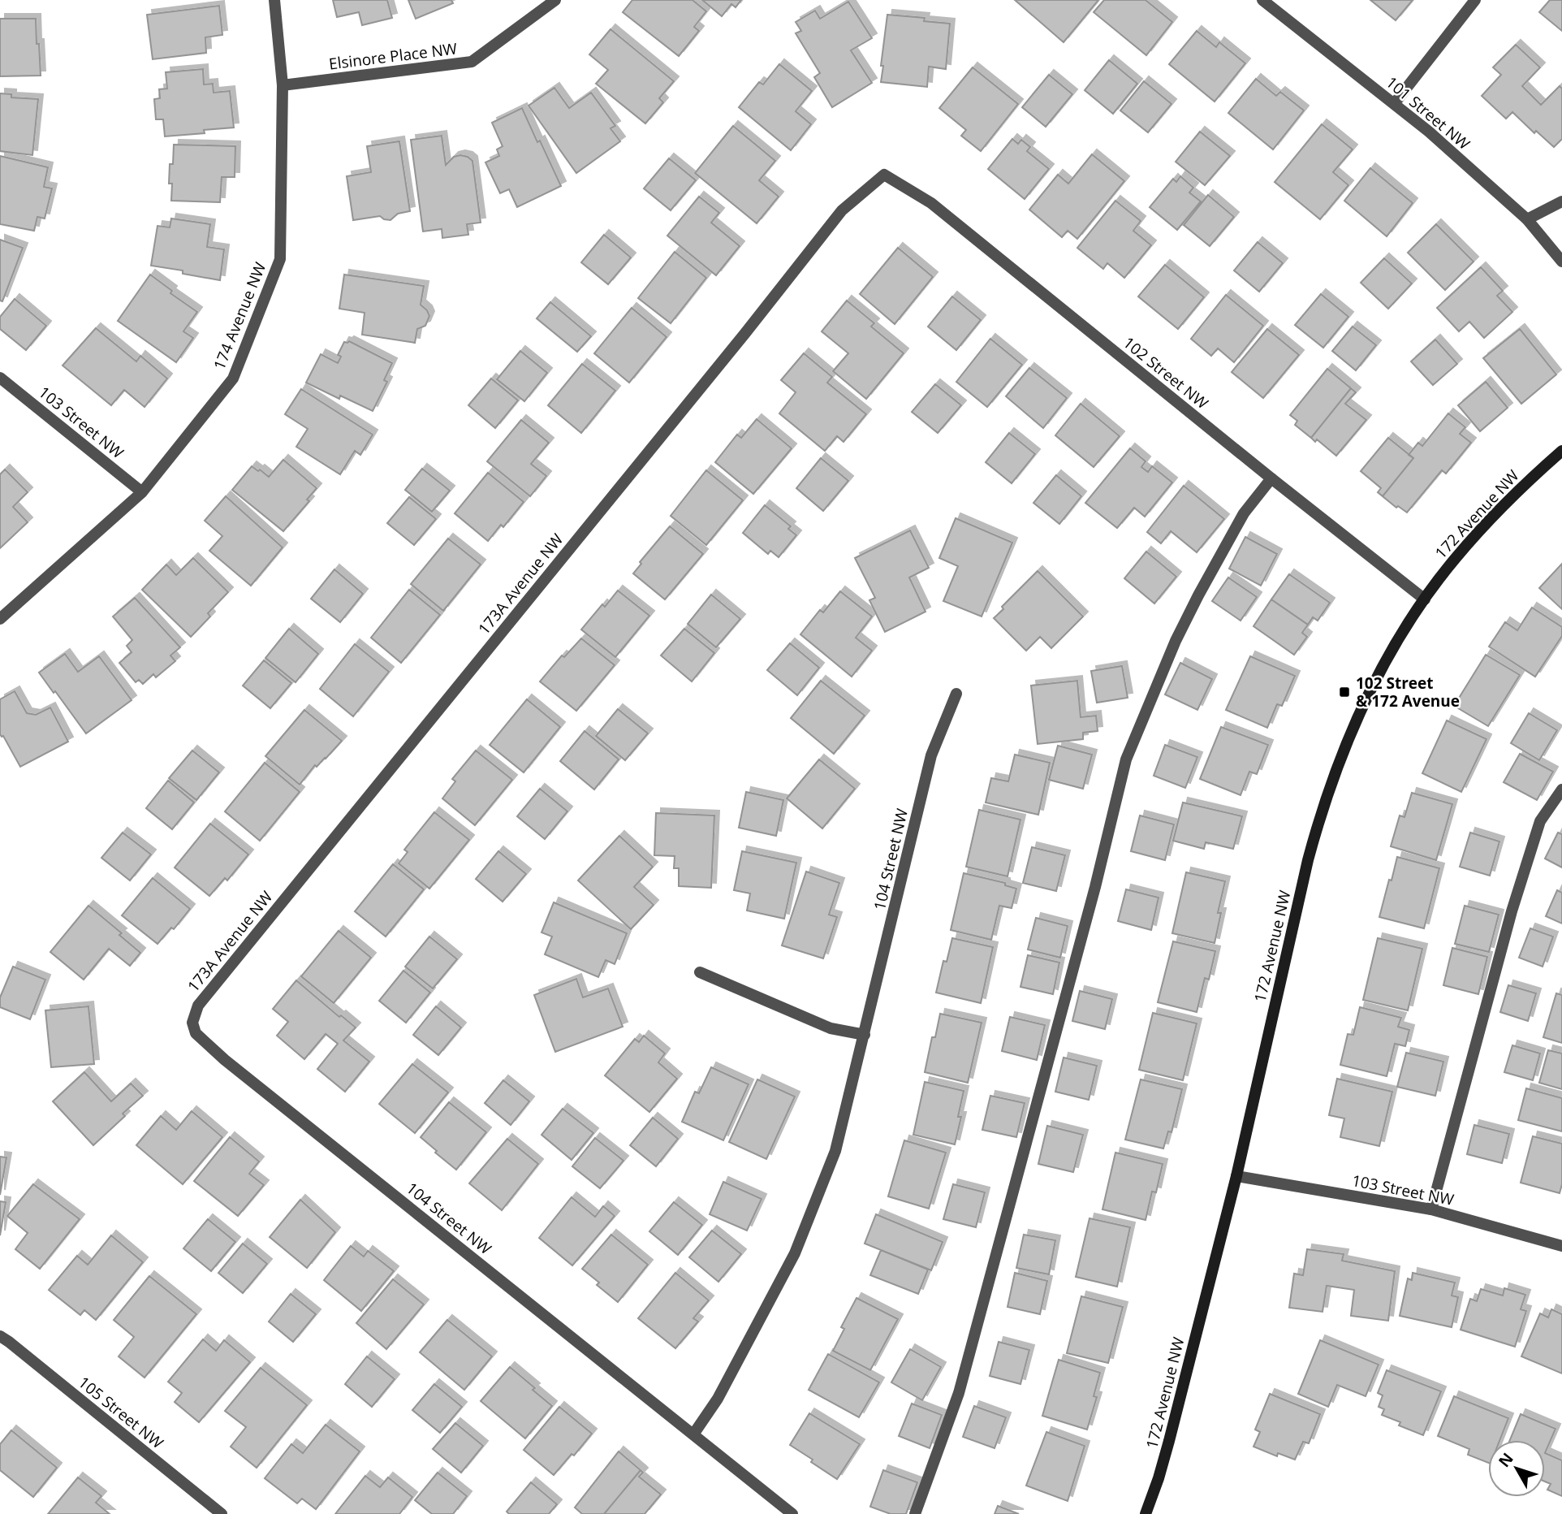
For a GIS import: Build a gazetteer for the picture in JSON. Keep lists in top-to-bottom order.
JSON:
{
  "streets": {
    "street": [
      "Elsinore Place NW",
      "101 Street NW",
      "174 Avenue NW",
      "102 Street NW",
      "103 Street NW",
      "172 Avenue NW",
      "173A Avenue NW",
      "104 Street NW",
      "105 Street NW"
    ]
  },
  "crossings": [
    ["Elsinore Place NW", "174 Avenue NW"],
    ["174 Avenue NW", "103 Street NW"],
    ["102 Street NW", "172 Avenue NW"],
    ["102 Street NW", "173A Avenue NW"],
    ["103 Street NW", "172 Avenue NW"],
    ["173A Avenue NW", "104 Street NW"]
  ],
  "places": {
    "transit": ["102 Street & 172 Avenue"]
  },
  "north": "top left"
}
